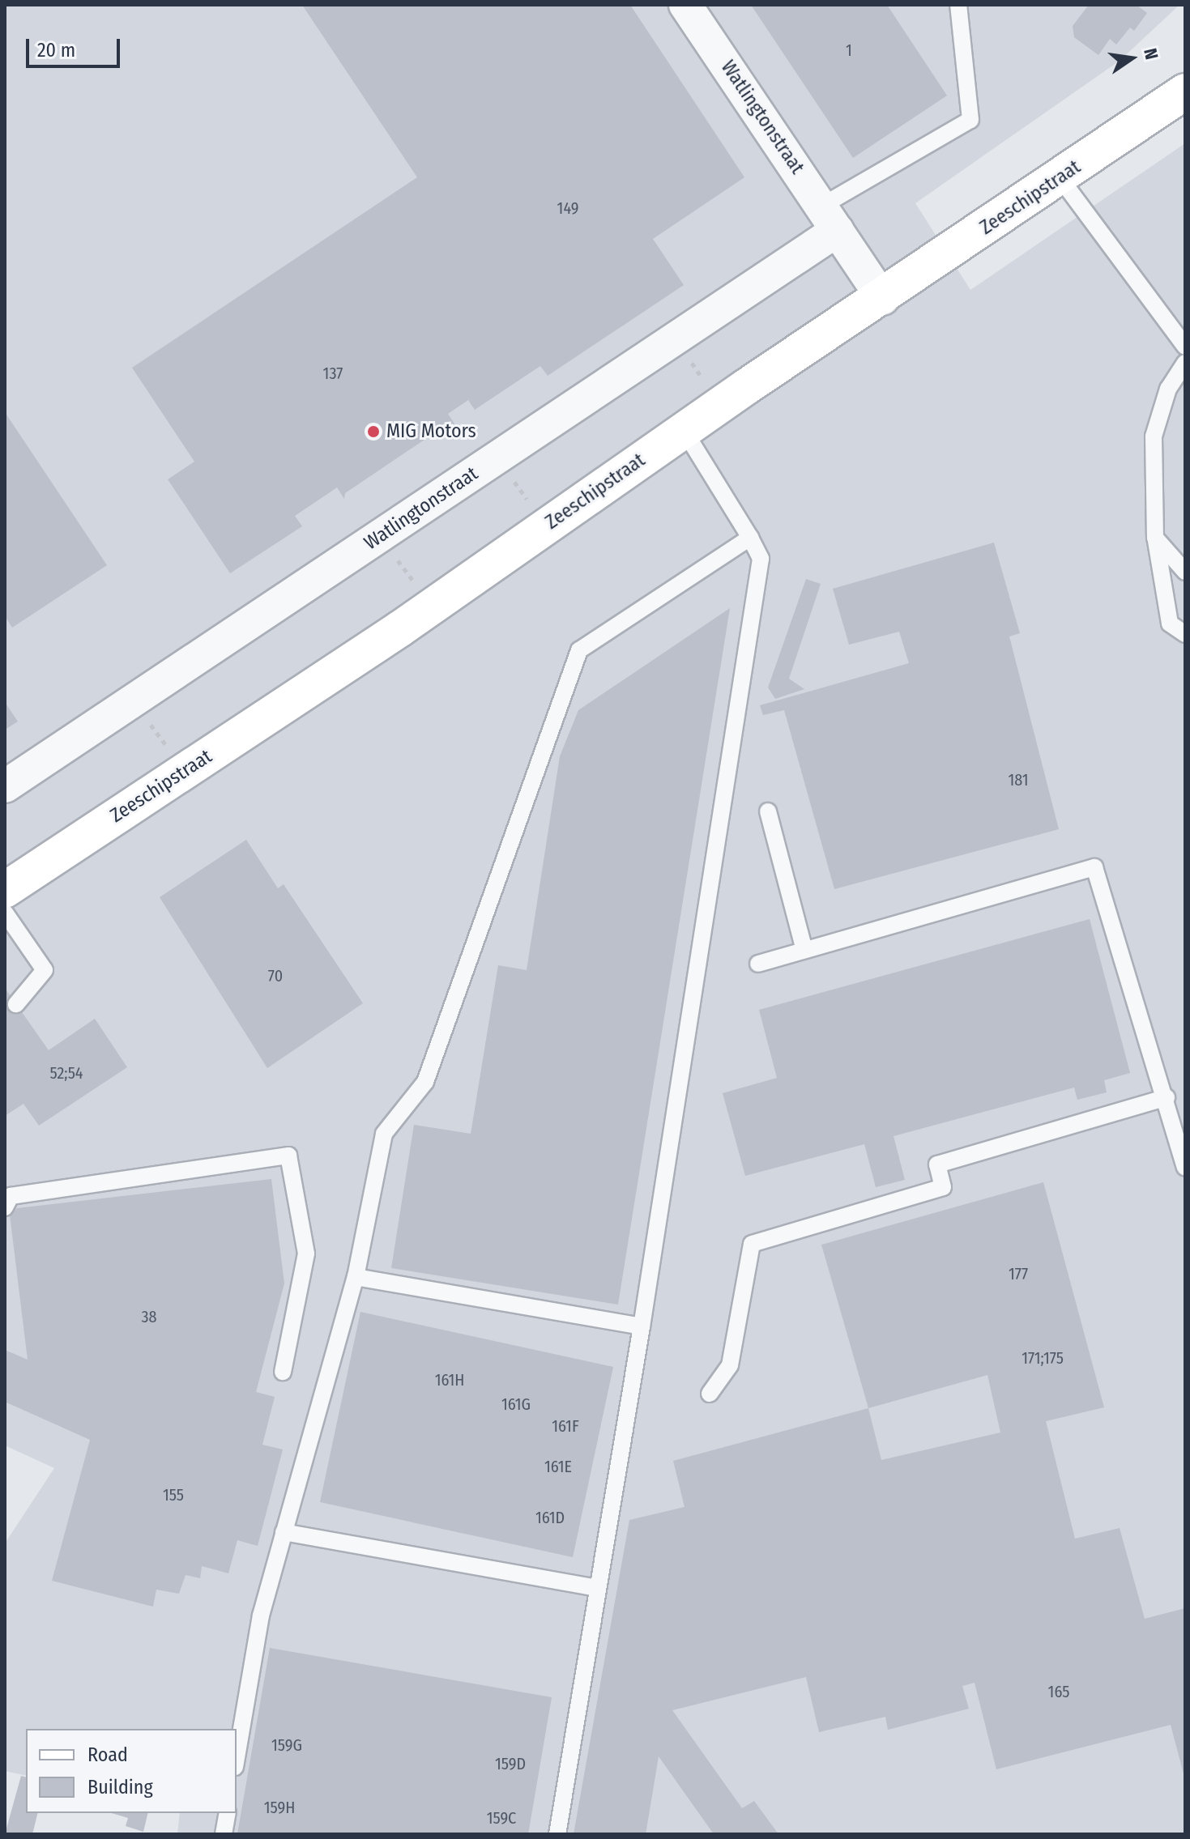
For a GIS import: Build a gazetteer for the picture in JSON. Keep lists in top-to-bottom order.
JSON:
{
  "streets": {
    "main road": ["Zeeschipstraat"],
    "street": ["Watlingtonstraat"]
  },
  "crossings": [
    ["Watlingtonstraat", "Zeeschipstraat"]
  ],
  "places": ["MIG Motors"],
  "house_numbers": [
    "1",
    "149",
    "137",
    "181",
    "70",
    "52;54",
    "177",
    "38",
    "171;175",
    "161H",
    "161G",
    "161F",
    "161E",
    "155",
    "161D",
    "165",
    "159G",
    "159D",
    "159H",
    "159C"
  ],
  "legend": ["Road", "Building"],
  "scale_bar": "20 m",
  "north": "right"
}
